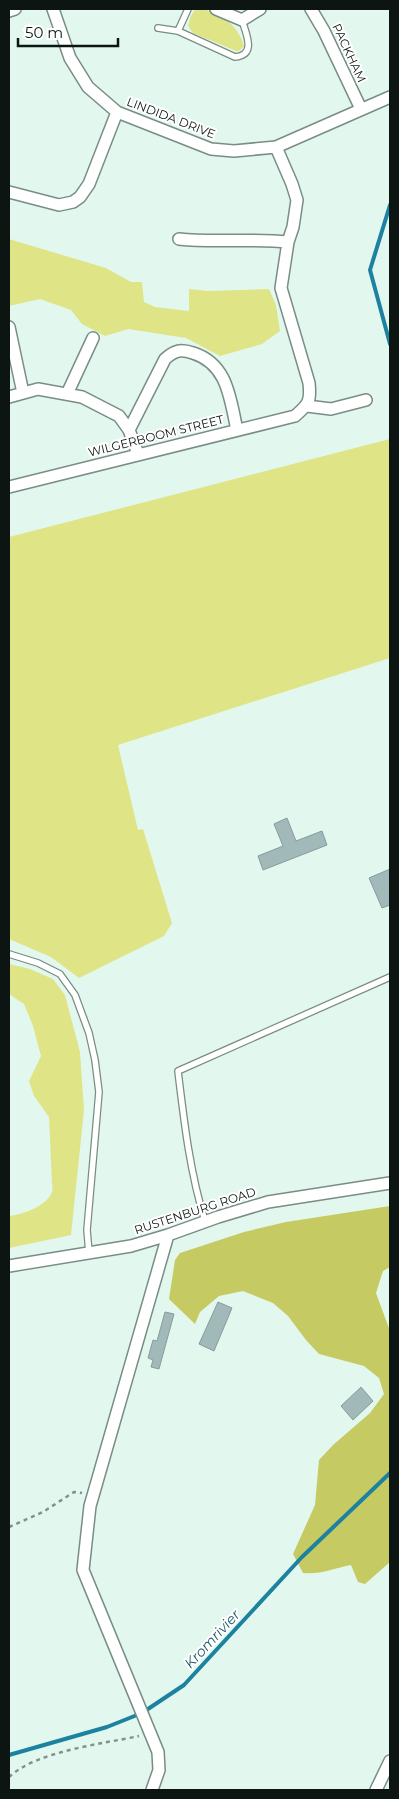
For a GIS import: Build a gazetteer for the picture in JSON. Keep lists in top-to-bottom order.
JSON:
{
  "streets": {
    "street": [
      "PACKHAM",
      "LINDIDA DRIVE",
      "WILGERBOOM STREET",
      "RUSTENBURG ROAD"
    ]
  },
  "crossings": [
    ["PACKHAM", "LINDIDA DRIVE"]
  ],
  "water": ["Kromrivier"],
  "scale_bar": "50 m"
}
